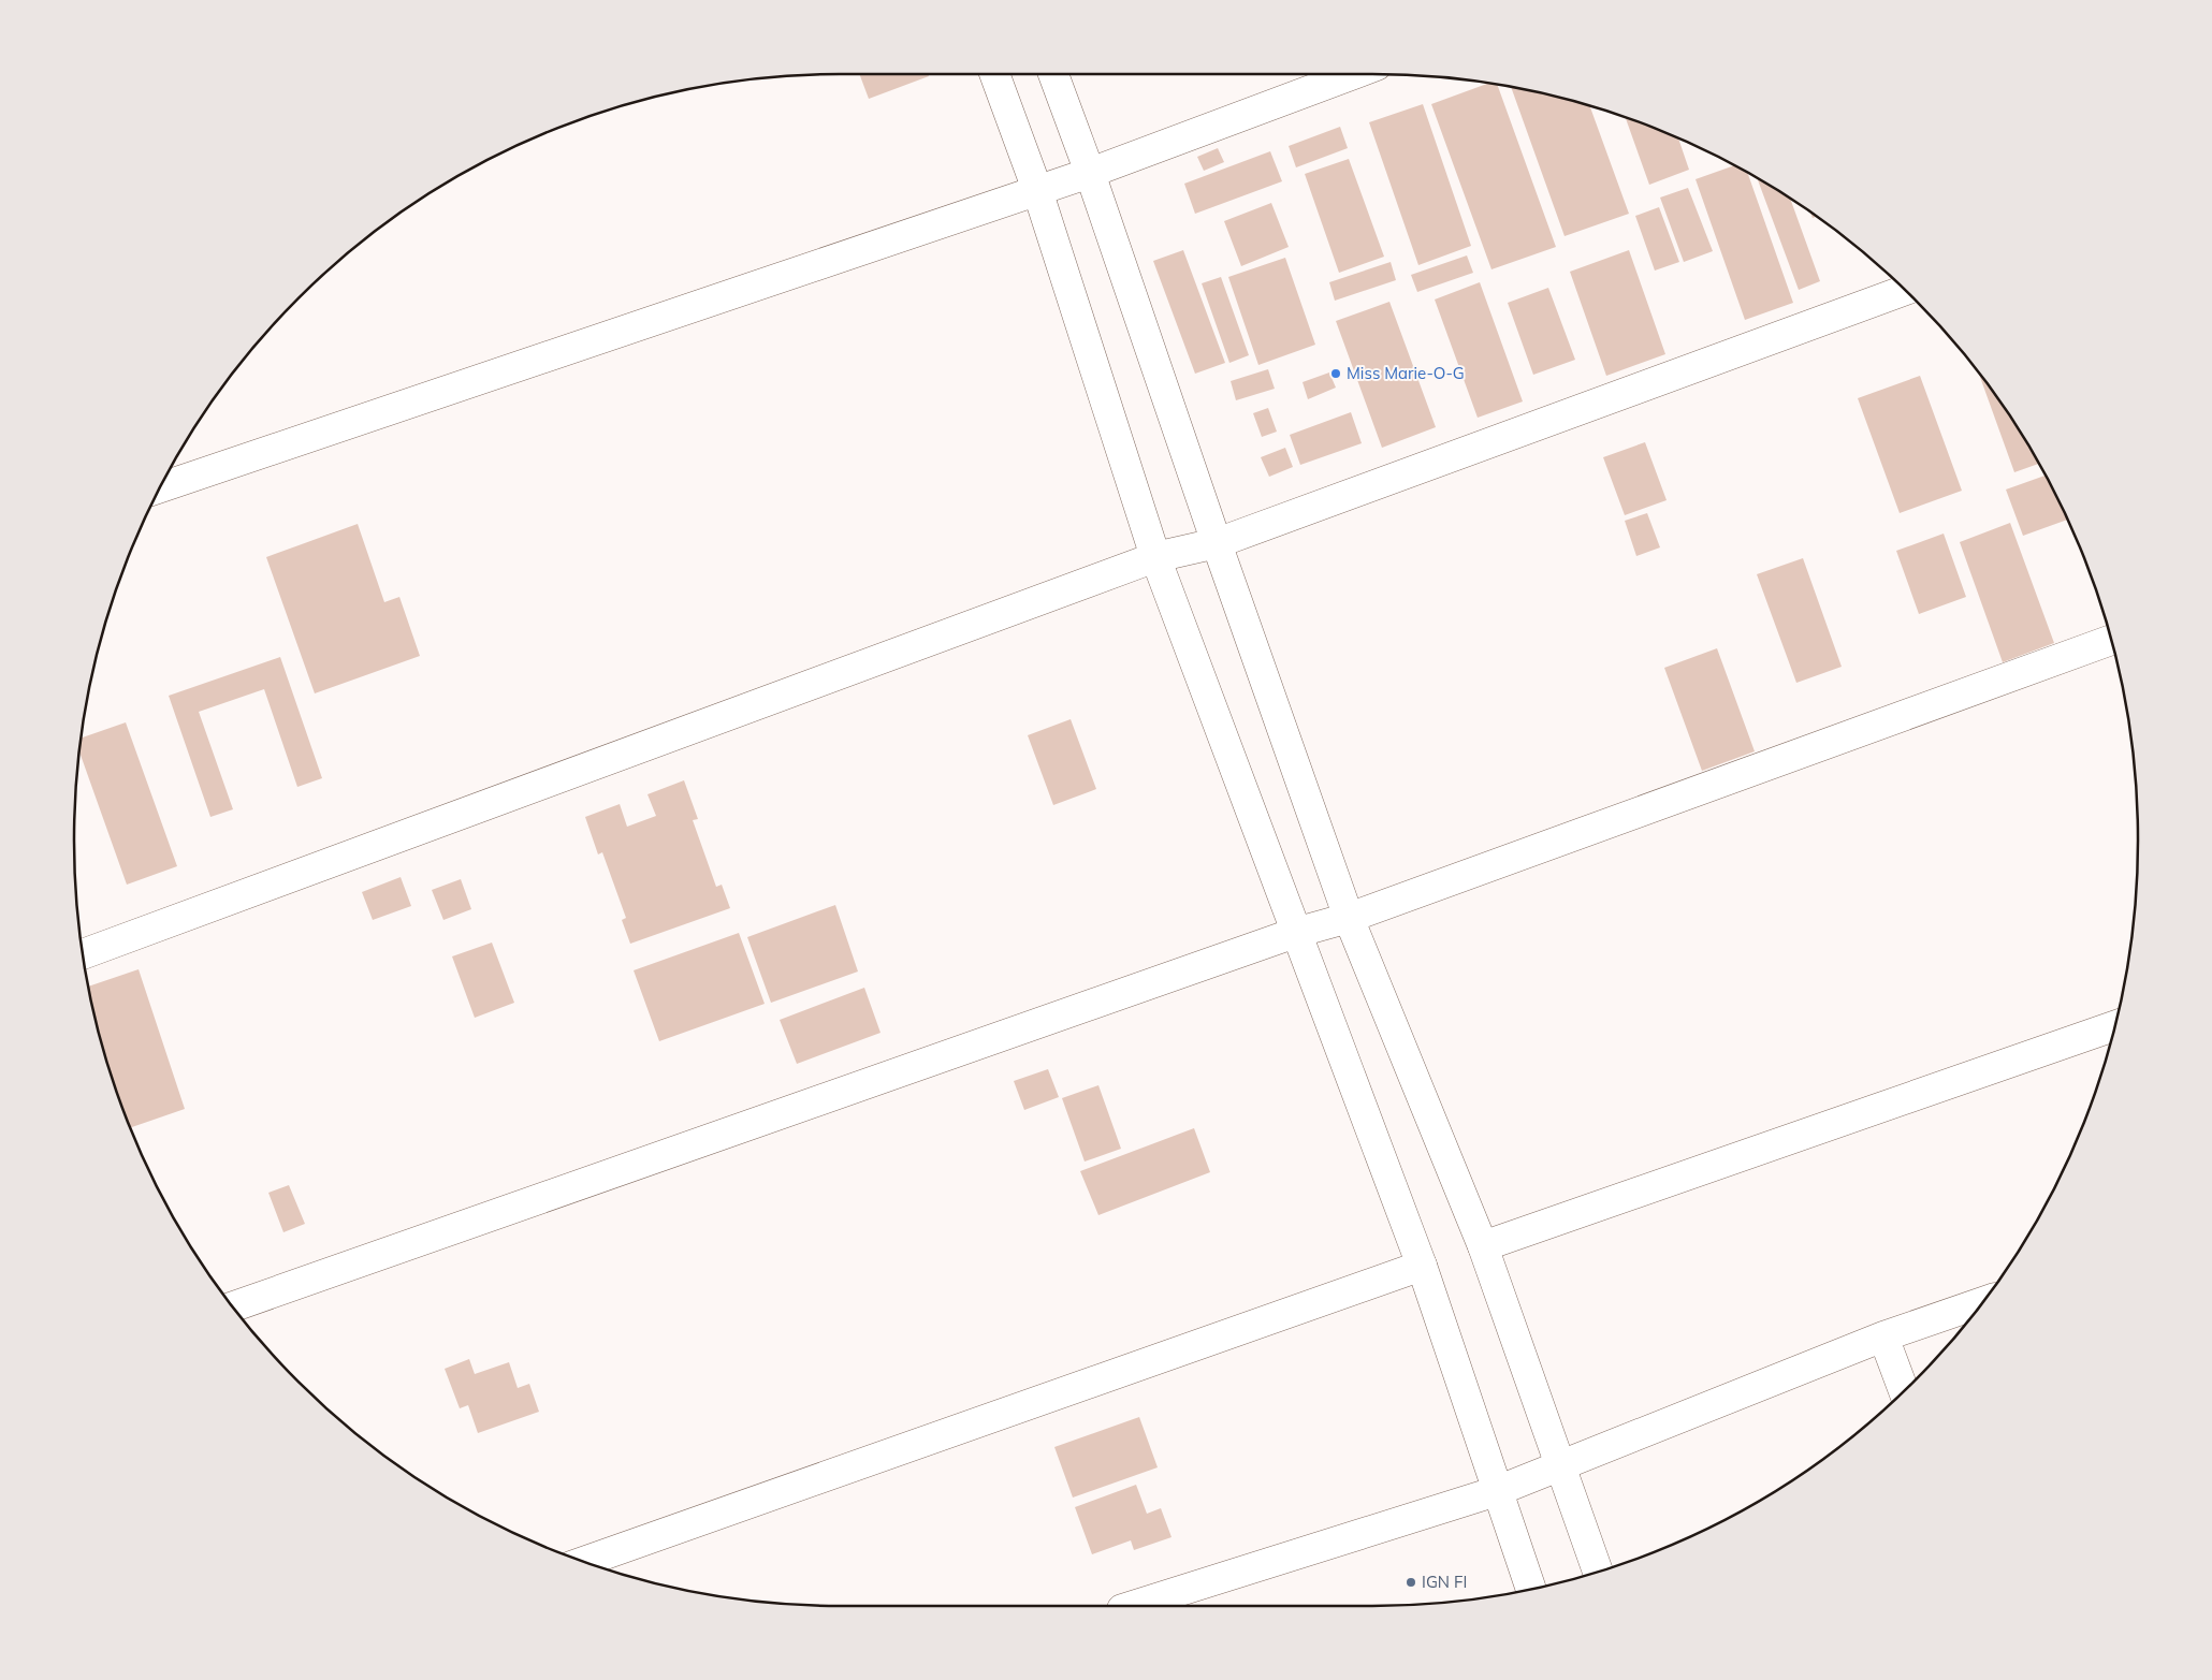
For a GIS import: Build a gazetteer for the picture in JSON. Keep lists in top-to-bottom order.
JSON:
{
  "places": ["Miss Marie-O-G", "IGN FI"]
}
